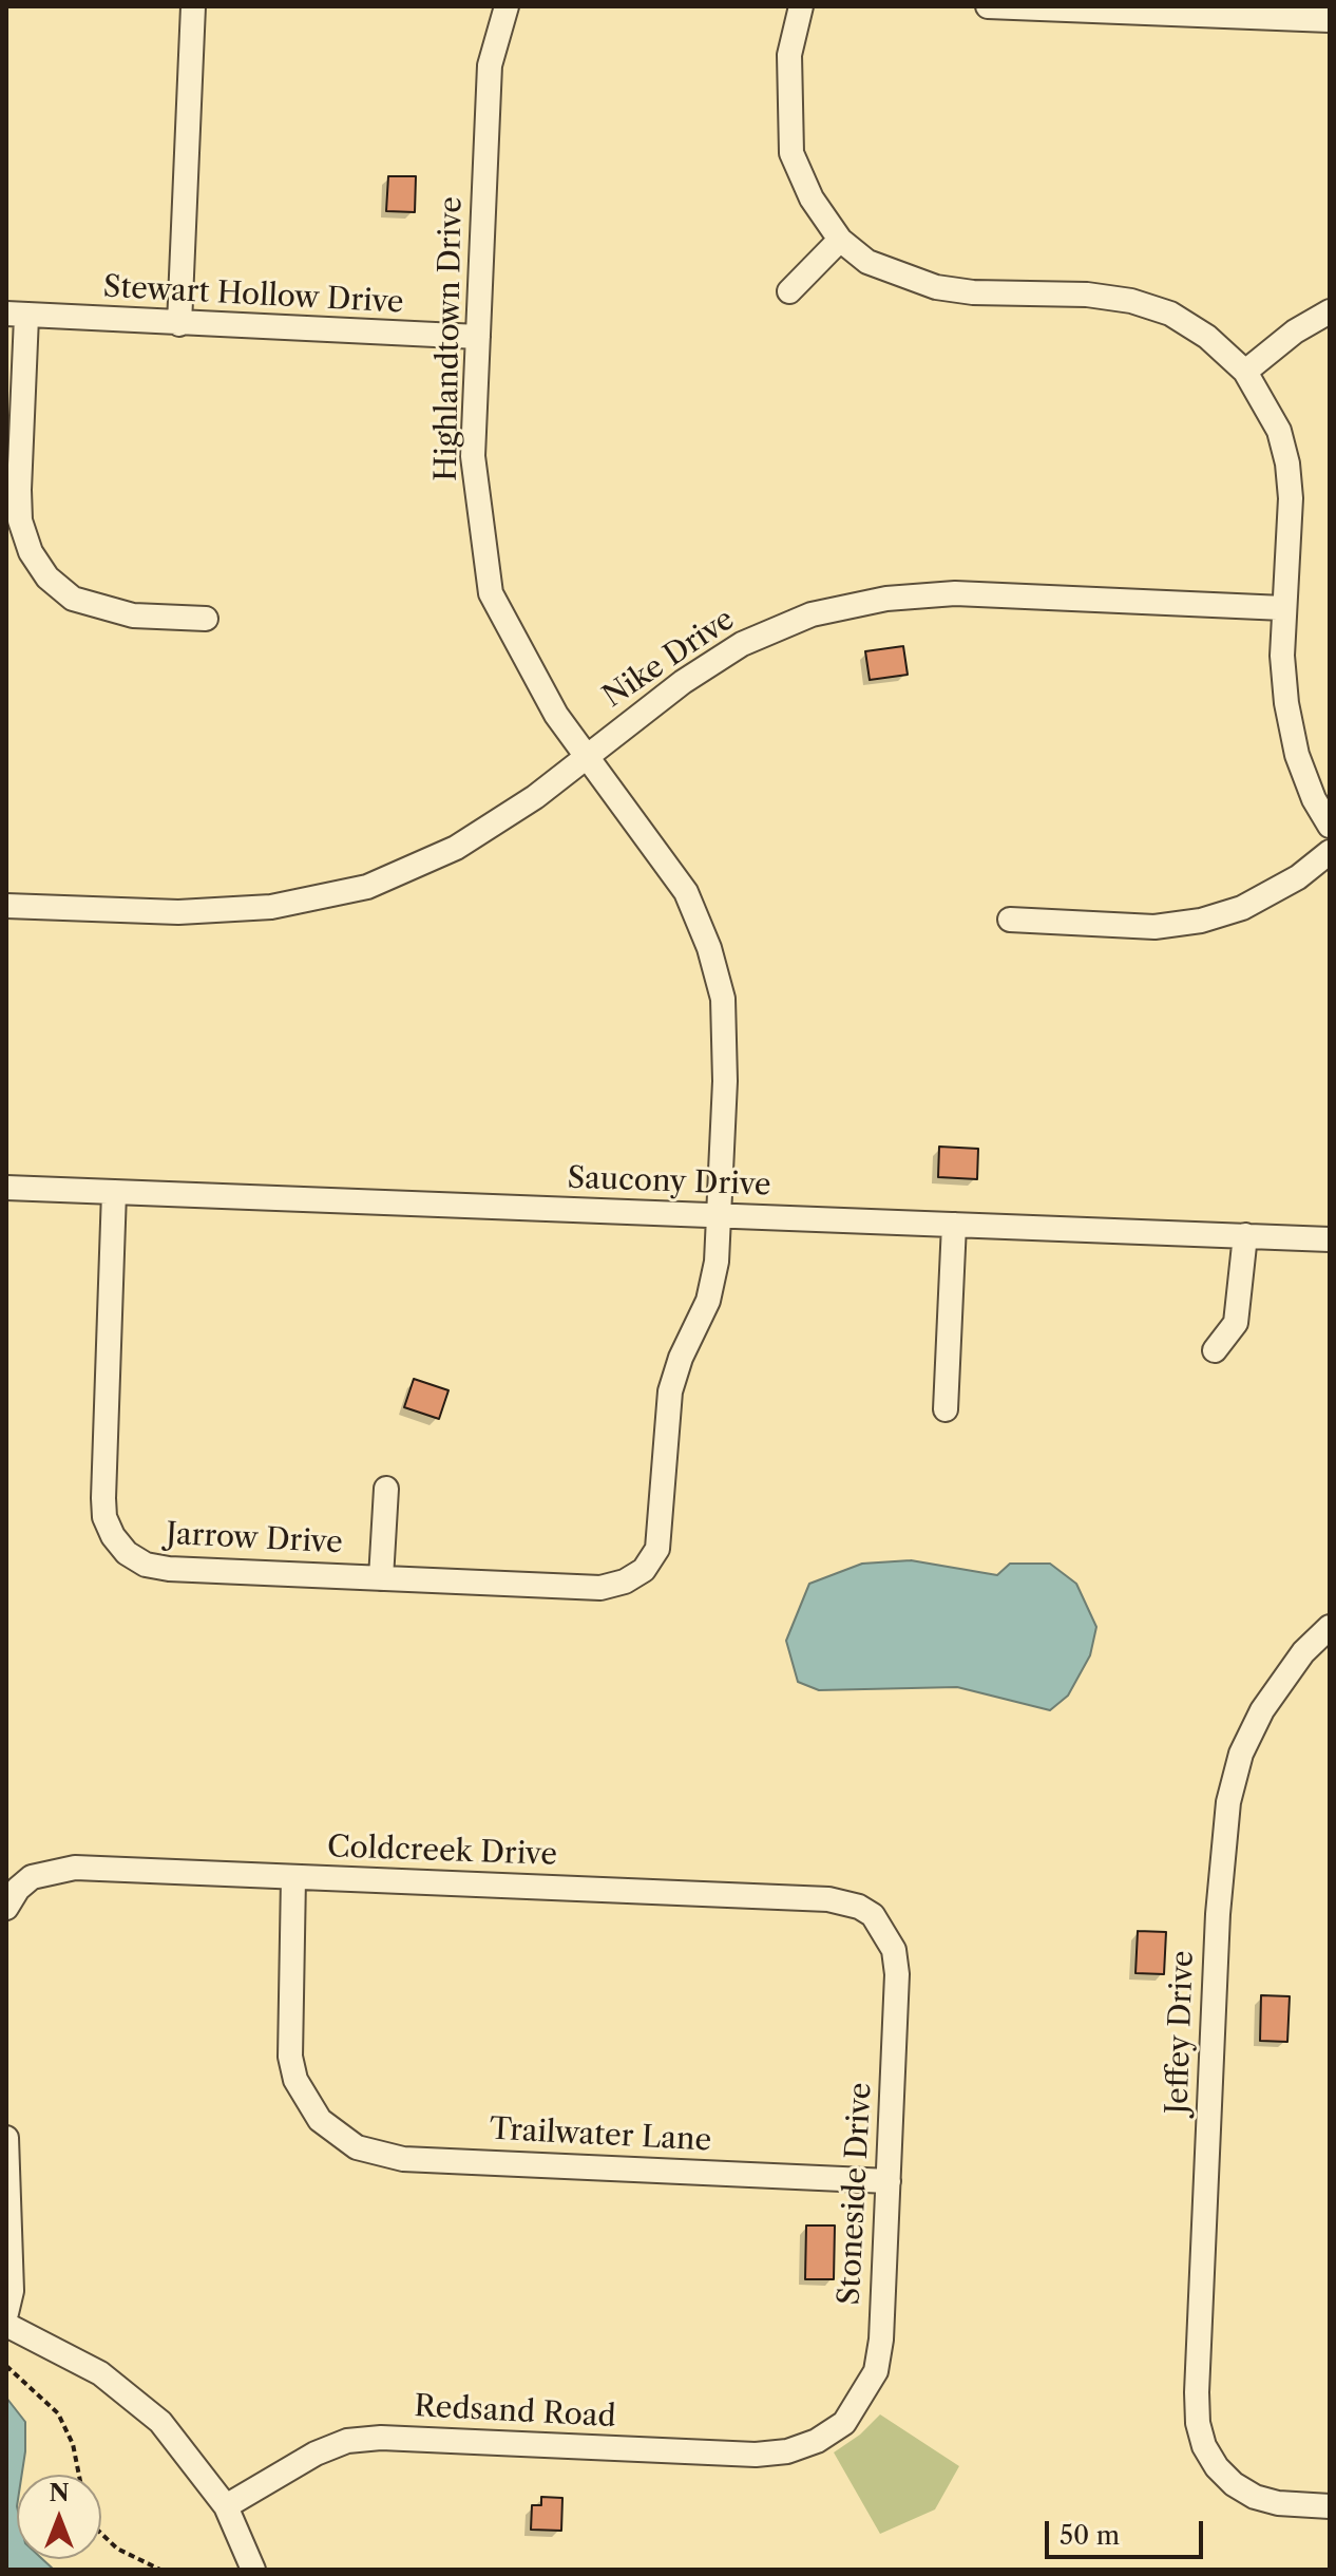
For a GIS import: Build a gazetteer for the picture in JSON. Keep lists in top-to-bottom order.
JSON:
{
  "streets": {
    "street": [
      "Stewart Hollow Drive",
      "Highlandtown Drive",
      "Nike Drive",
      "Saucony Drive",
      "Jarrow Drive",
      "Coldcreek Drive",
      "Jeffey Drive",
      "Trailwater Lane",
      "Stoneside Drive",
      "Redsand Road"
    ]
  },
  "crossings": [
    ["Stewart Hollow Drive", "Highlandtown Drive"],
    ["Highlandtown Drive", "Nike Drive"],
    ["Highlandtown Drive", "Saucony Drive"],
    ["Highlandtown Drive", "Jarrow Drive"],
    ["Saucony Drive", "Jarrow Drive"],
    ["Coldcreek Drive", "Trailwater Lane"],
    ["Coldcreek Drive", "Stoneside Drive"],
    ["Trailwater Lane", "Stoneside Drive"],
    ["Stoneside Drive", "Redsand Road"]
  ],
  "scale_bar": "50 m",
  "north": "top"
}
